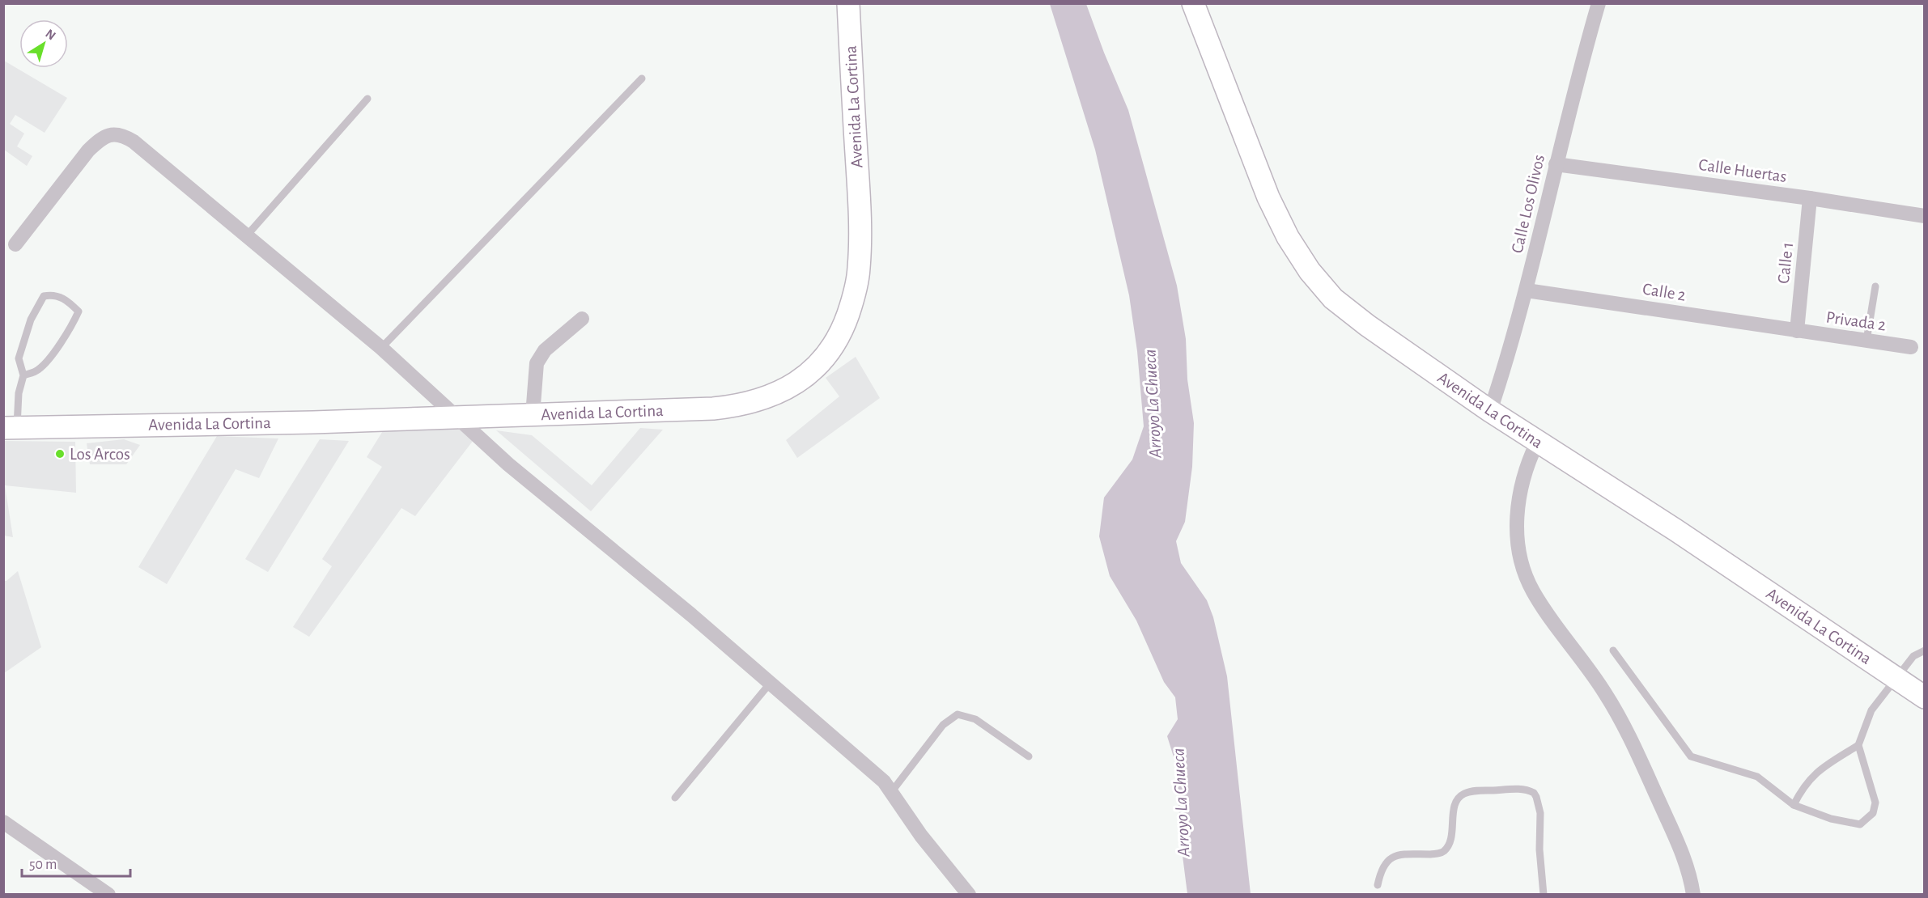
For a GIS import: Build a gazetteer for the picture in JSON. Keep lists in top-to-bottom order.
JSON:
{
  "streets": {
    "main road": ["Avenida La Cortina"],
    "street": [
      "Calle Huertas",
      "Calle Los Olivos",
      "Calle 1",
      "Calle 2",
      "Privada 2"
    ]
  },
  "crossings": [
    ["Avenida La Cortina", "Calle Los Olivos"],
    ["Calle Huertas", "Calle Los Olivos"],
    ["Calle Huertas", "Calle 1"],
    ["Calle Los Olivos", "Calle 2"],
    ["Calle 1", "Calle 2"],
    ["Calle 1", "Privada 2"],
    ["Calle 2", "Privada 2"]
  ],
  "water": ["Arroyo La Chueca"],
  "places": ["Los Arcos"],
  "scale_bar": "50 m",
  "north": "top right"
}
